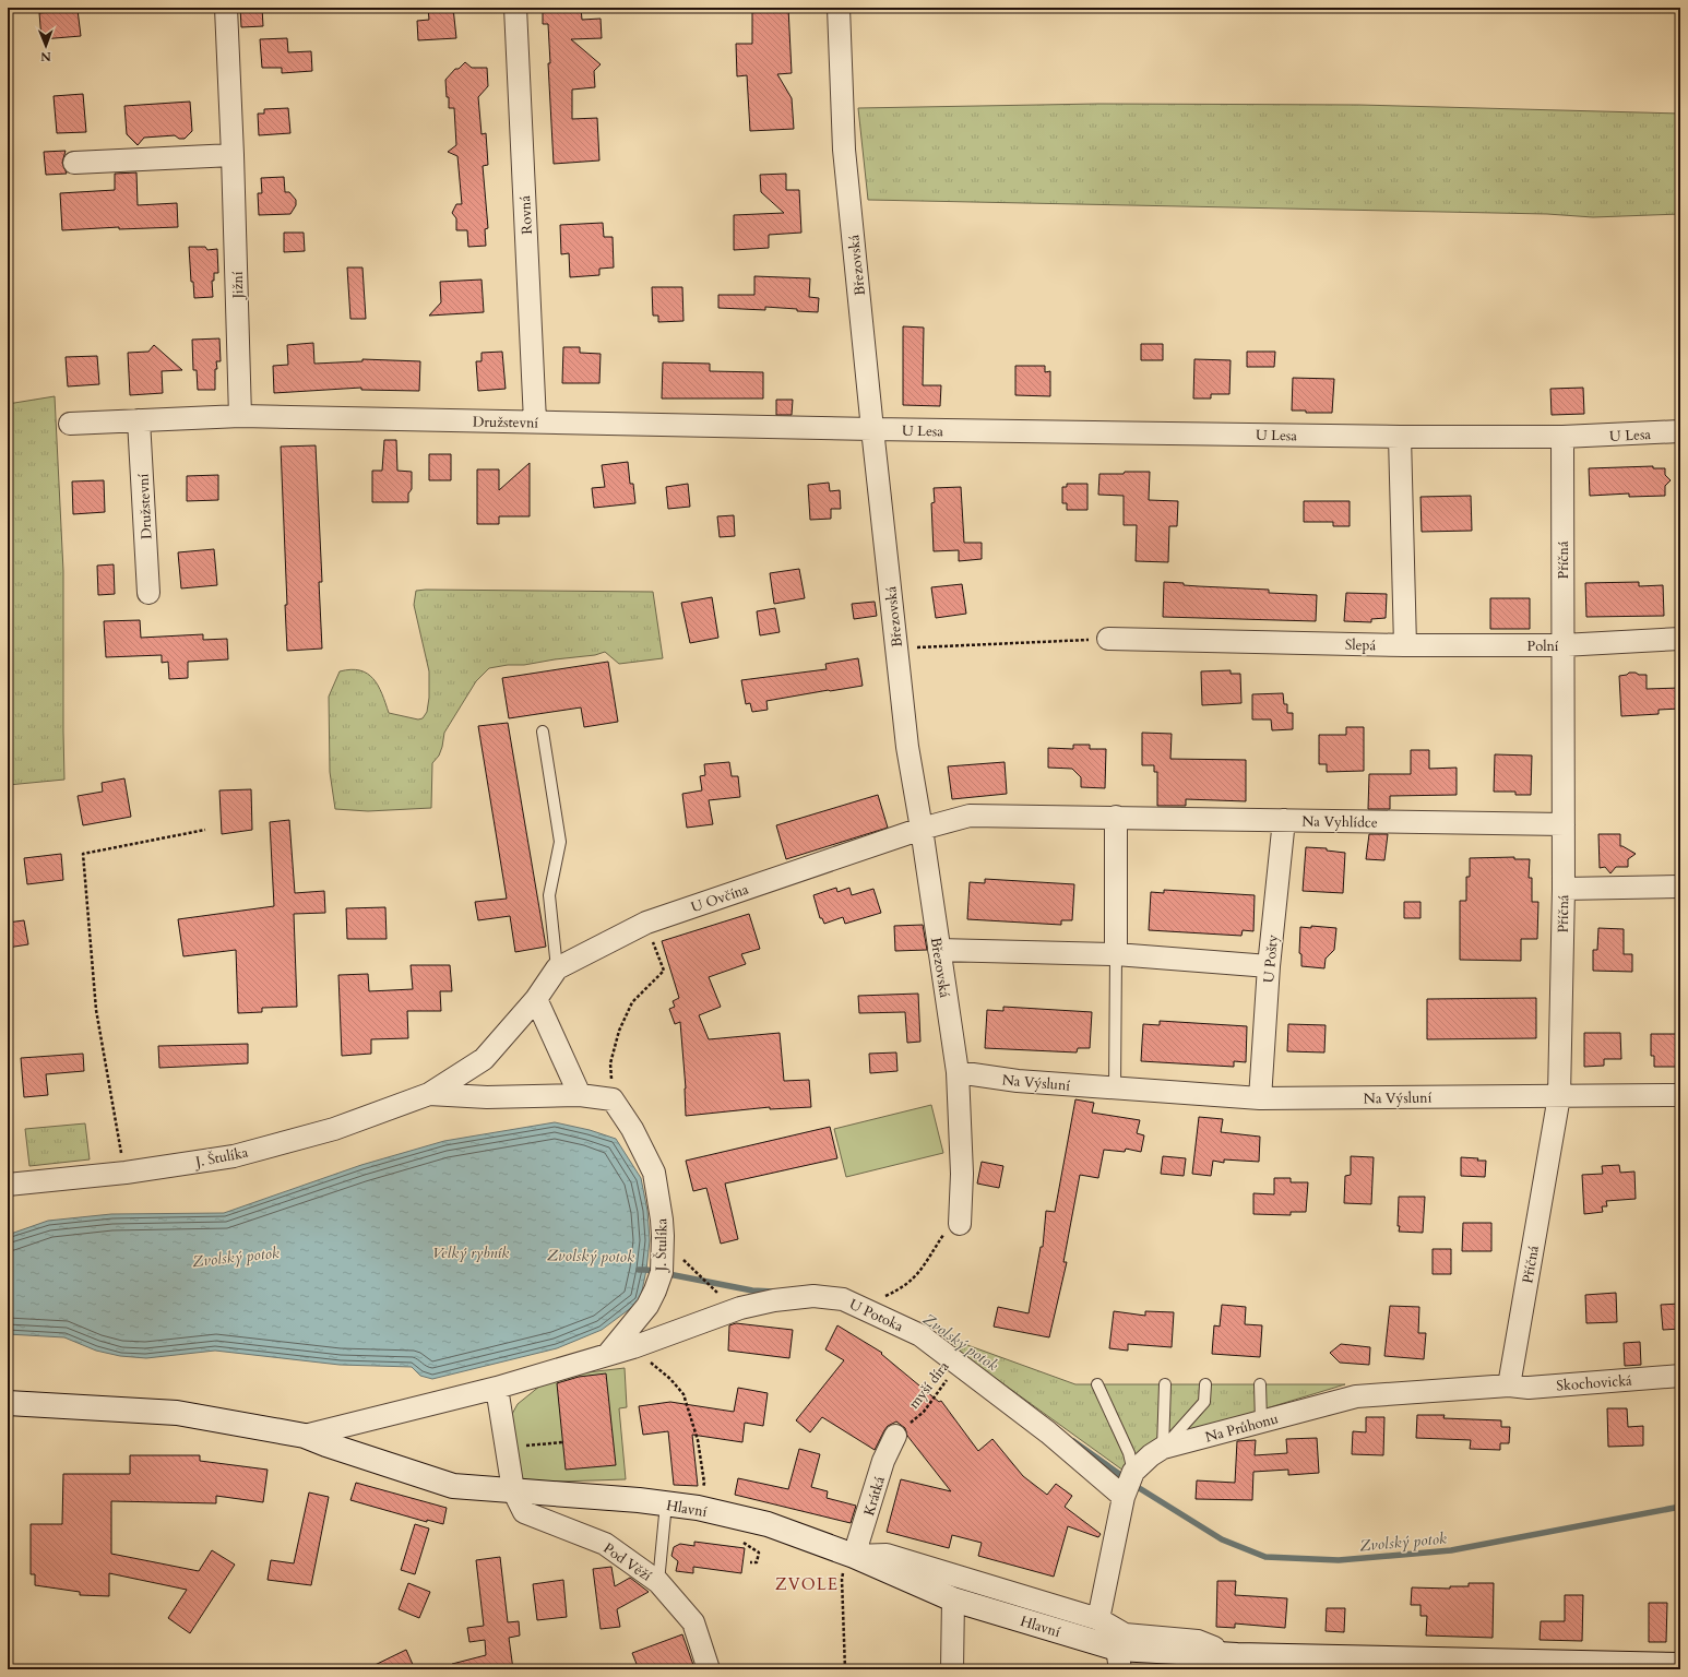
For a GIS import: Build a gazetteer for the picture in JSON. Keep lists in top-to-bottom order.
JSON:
{
  "streets": {
    "street": [
      "Rovná",
      "Březovská",
      "Jižní",
      "Družstevní",
      "U Lesa",
      "Příčná",
      "Slepá",
      "Polní",
      "Na Vyhlídce",
      "U Ovčína",
      "U Pošty",
      "Na Výsluní",
      "J. Štulíka",
      "U Potoka",
      "Skochovická",
      "Na Průhonu",
      "Krátká",
      "Hlavní",
      "Pod Věží"
    ],
    "path": ["myší díra"]
  },
  "crossings": [
    ["Rovná", "Družstevní"],
    ["Březovská", "Družstevní"],
    ["Březovská", "U Lesa"],
    ["Březovská", "Na Vyhlídce"],
    ["Březovská", "U Ovčína"],
    ["Březovská", "Na Výsluní"],
    ["Jižní", "Družstevní"],
    ["Družstevní", "U Lesa"],
    ["U Lesa", "Příčná"],
    ["Příčná", "Polní"],
    ["Příčná", "Na Vyhlídce"],
    ["Příčná", "Na Výsluní"],
    ["Příčná", "Skochovická"],
    ["Příčná", "Na Průhonu"],
    ["Slepá", "Polní"],
    ["Na Vyhlídce", "U Ovčína"],
    ["Na Vyhlídce", "U Pošty"],
    ["U Pošty", "Na Výsluní"],
    ["J. Štulíka", "U Potoka"],
    ["U Potoka", "myší díra"],
    ["U Potoka", "Na Průhonu"],
    ["Skochovická", "Na Průhonu"],
    ["myší díra", "Krátká"],
    ["Na Průhonu", "Hlavní"],
    ["Krátká", "Hlavní"],
    ["Hlavní", "Pod Věží"]
  ],
  "districts": ["ZVOLE"],
  "water": ["Velký rybník", "Zvolský potok"],
  "north": "bottom"
}
